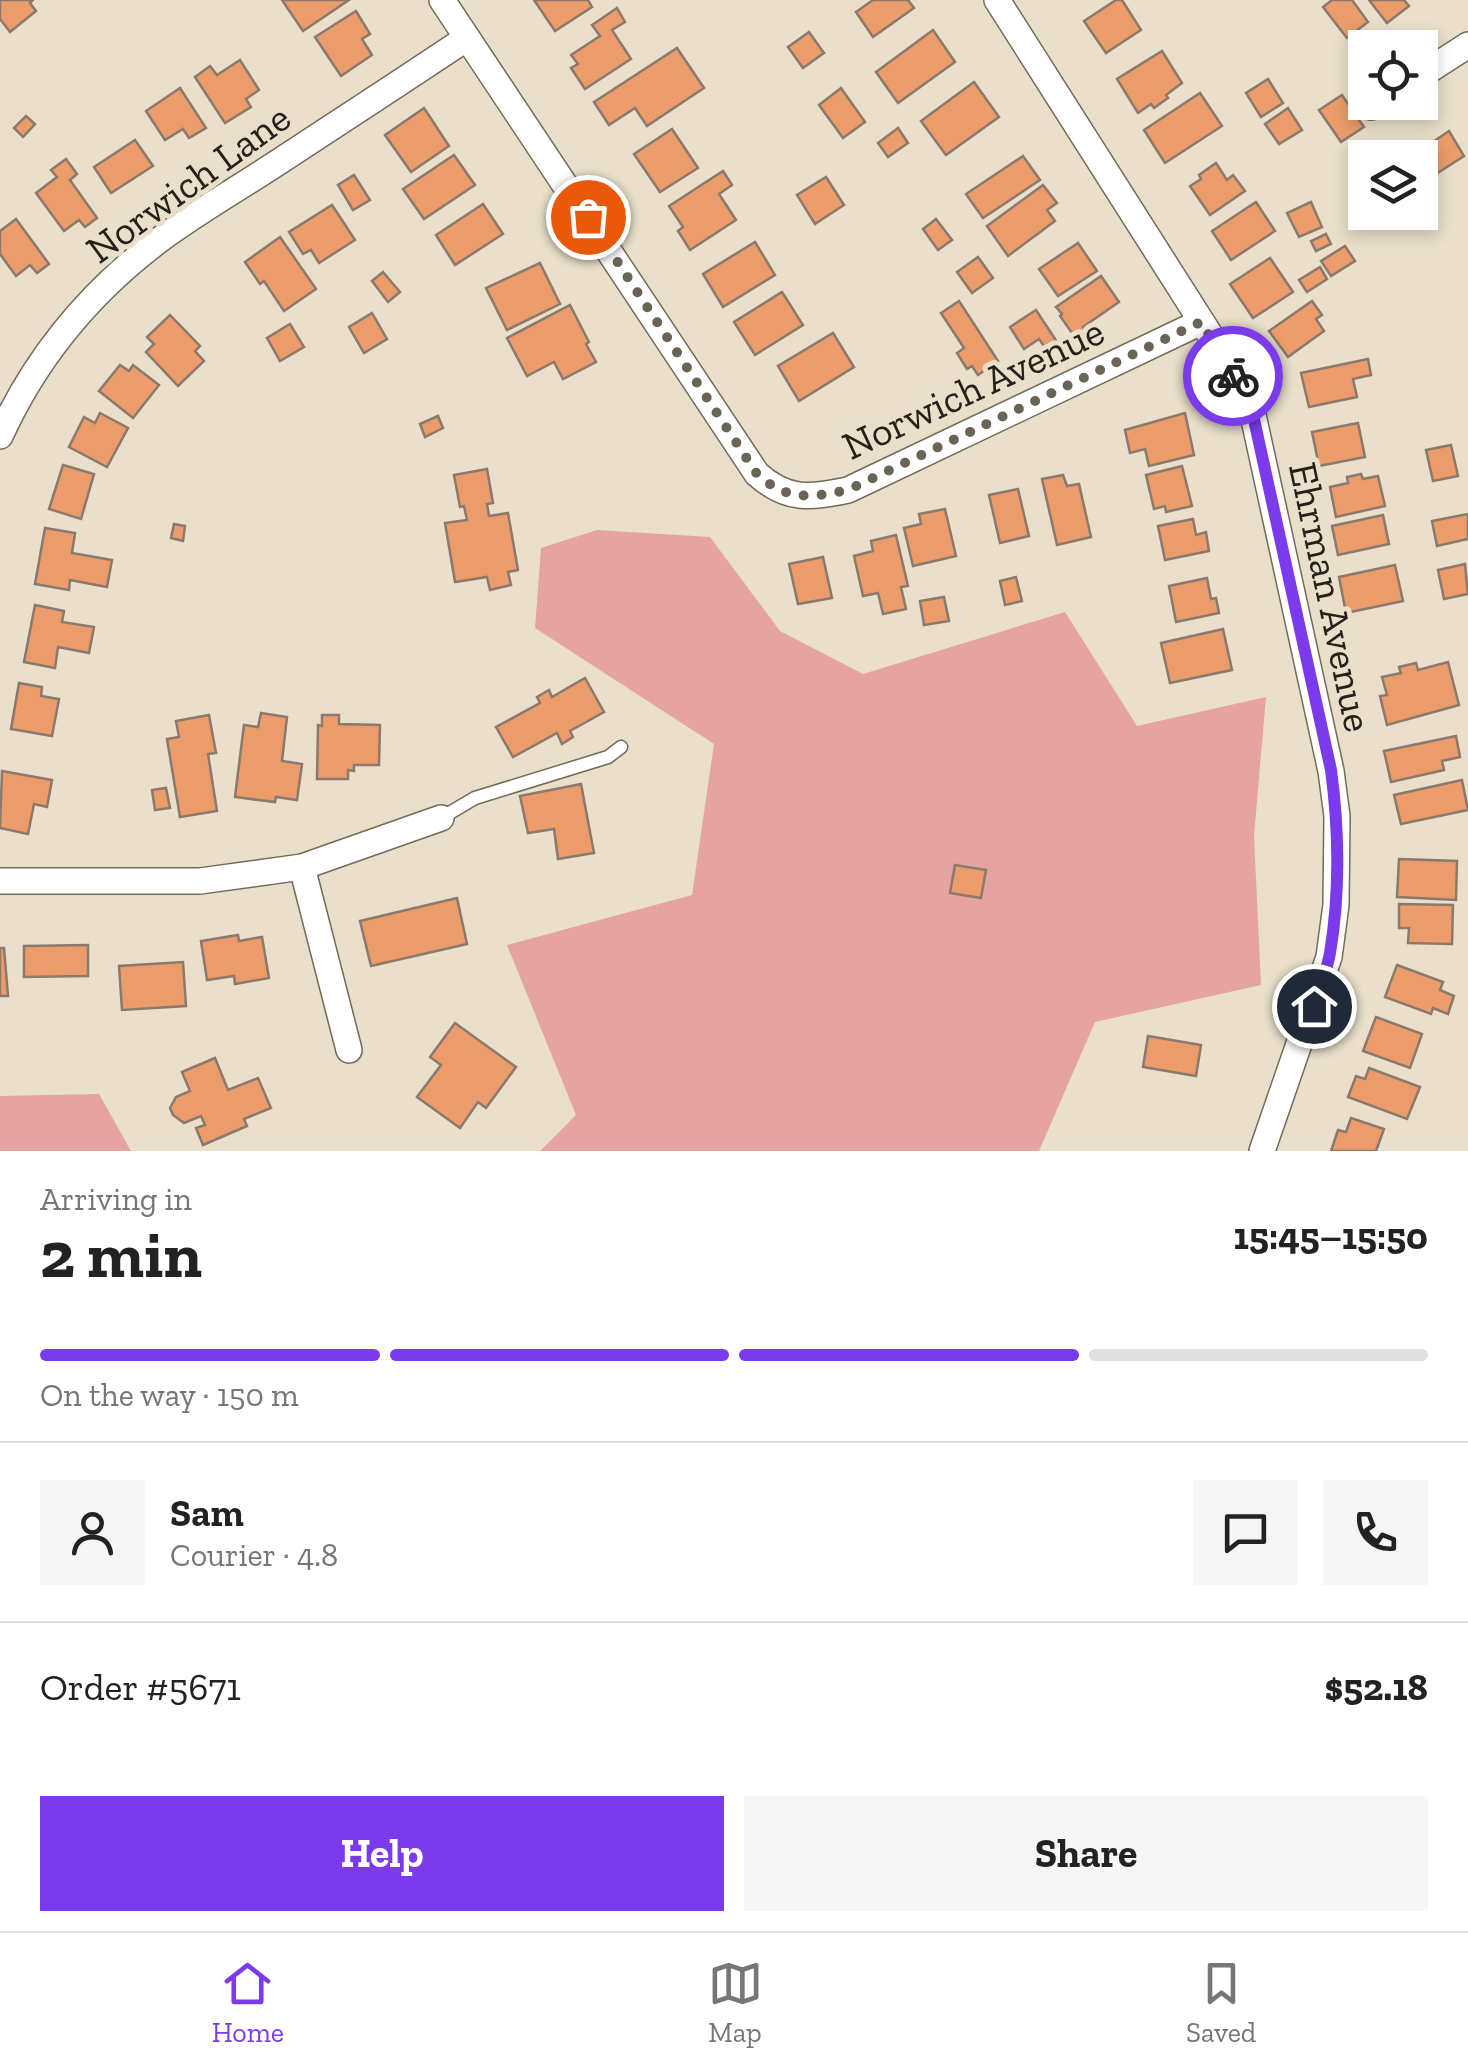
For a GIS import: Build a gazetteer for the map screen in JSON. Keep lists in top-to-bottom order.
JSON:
{
  "streets": {
    "street": ["Norwich Lane", "Norwich Avenue", "Ehrman Avenue"]
  },
  "crossings": [
    ["Norwich Lane", "Norwich Avenue"],
    ["Norwich Avenue", "Ehrman Avenue"]
  ],
  "page": {
    "heading": ["2 min", "Arriving in", "15:45–15:50"],
    "panel": [
      "Sam",
      "Courier · 4.8",
      "Order #5671",
      "$52.18"
    ],
    "bar": "On the way · 150 m",
    "buttons": ["Help", "Share"],
    "tabs": ["Home", "Map", "Saved"]
  }
}
